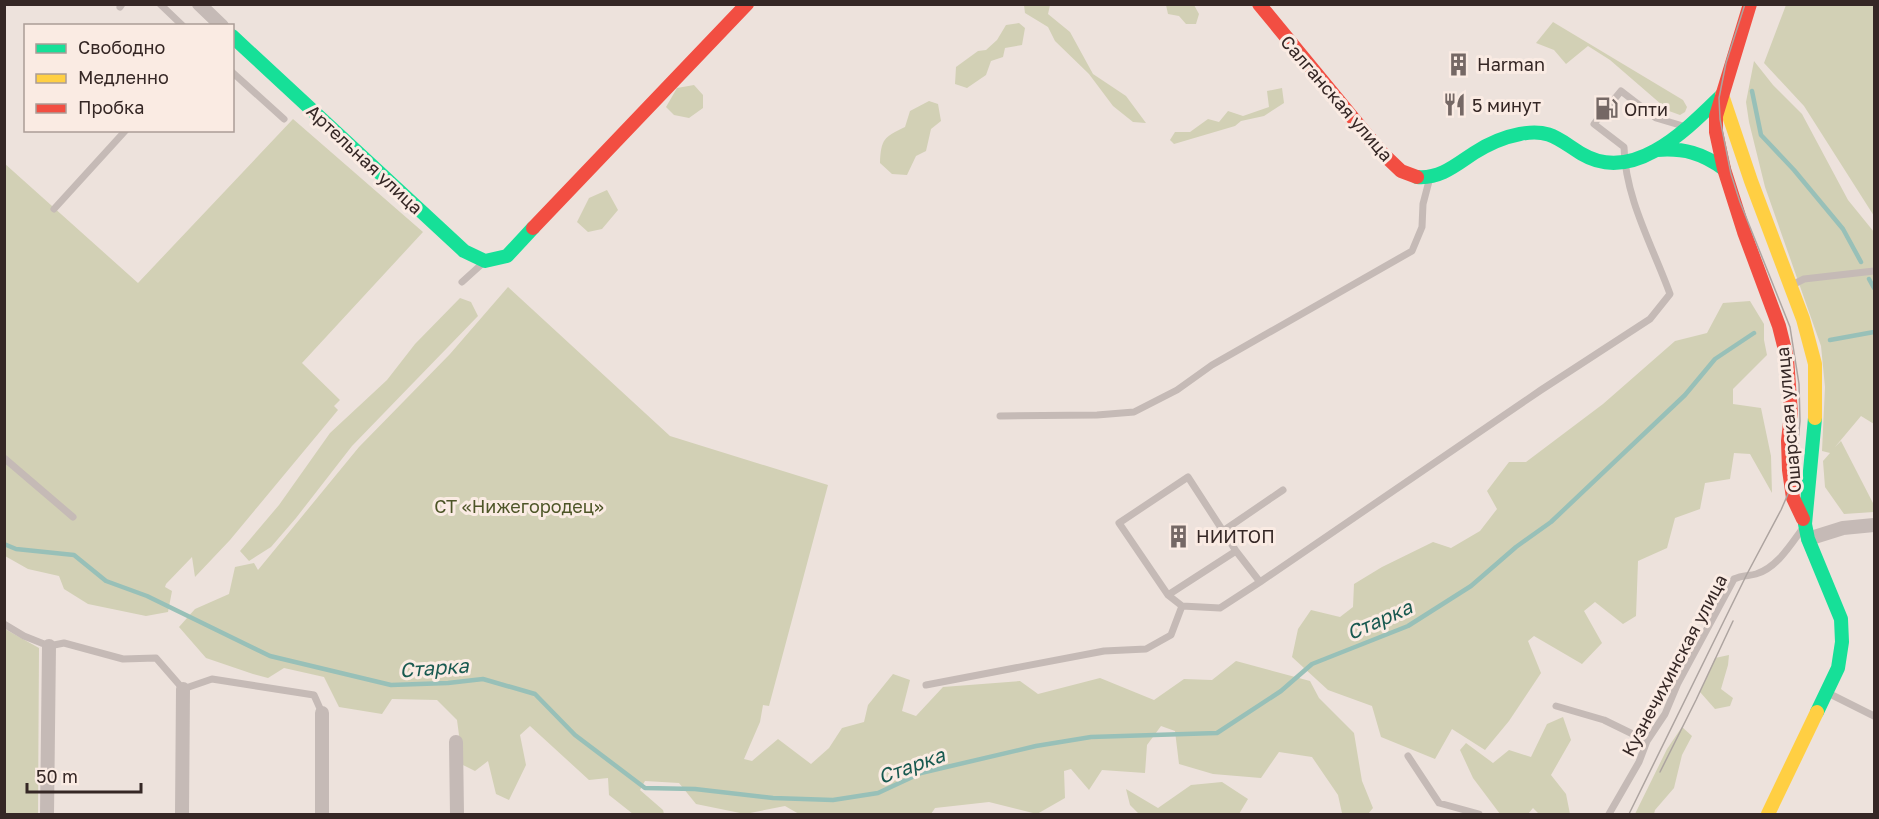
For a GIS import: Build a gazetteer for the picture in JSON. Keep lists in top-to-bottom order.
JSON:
{
  "streets": {
    "street": ["Салганская улица", "Артельная улица", "Ошарская улица"],
    "lane": ["Кузнечихинская улица"]
  },
  "crossings": [
    ["Ошарская улица", "Кузнечихинская улица"]
  ],
  "water": ["Старка"],
  "parks": ["СТ «Нижегородец»"],
  "places": {
    "building": ["Harman", "НИИТОП"],
    "restaurant": ["5 минут"],
    "fuel station": ["Опти"]
  },
  "legend": ["Свободно", "Медленно", "Пробка"],
  "scale_bar": "50 m"
}
